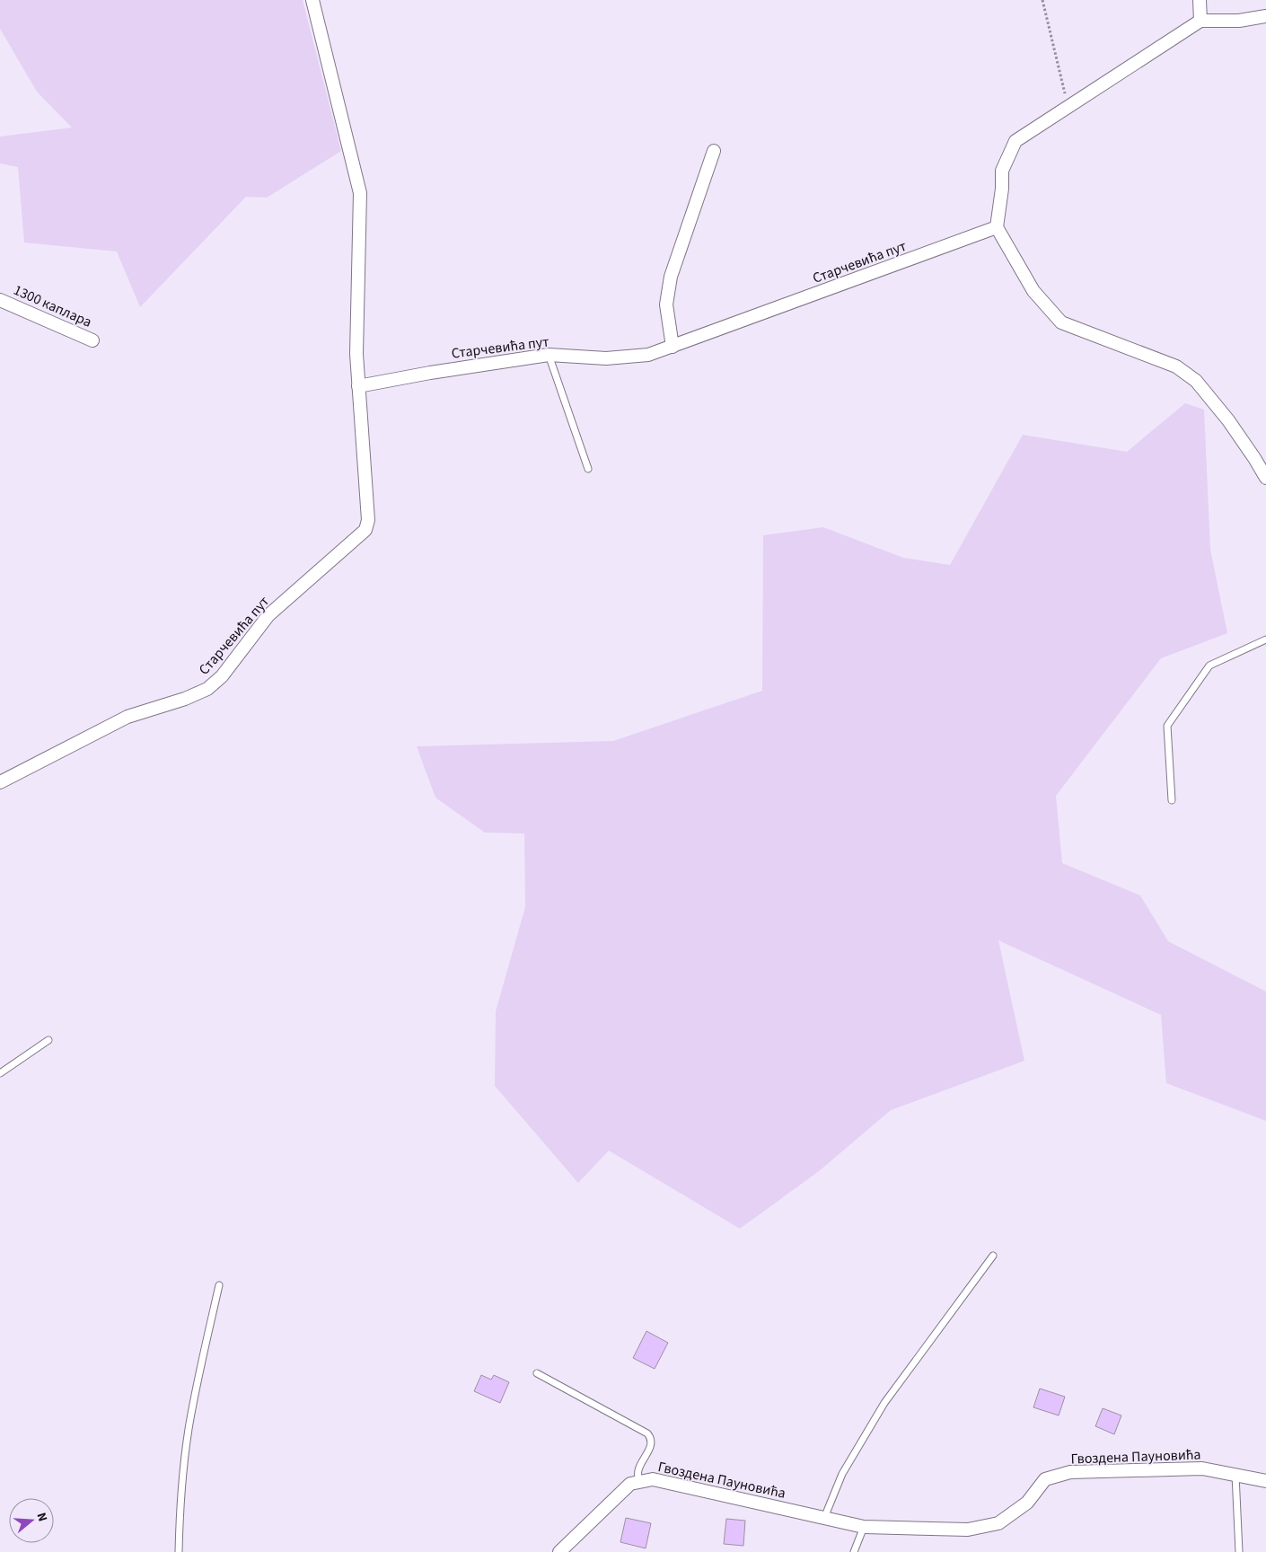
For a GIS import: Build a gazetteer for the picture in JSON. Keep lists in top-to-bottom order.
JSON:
{
  "streets": {
    "street": ["Старчевића пут", "1300 каплара", "Гвоздена Пауновића"]
  },
  "north": "right"
}
